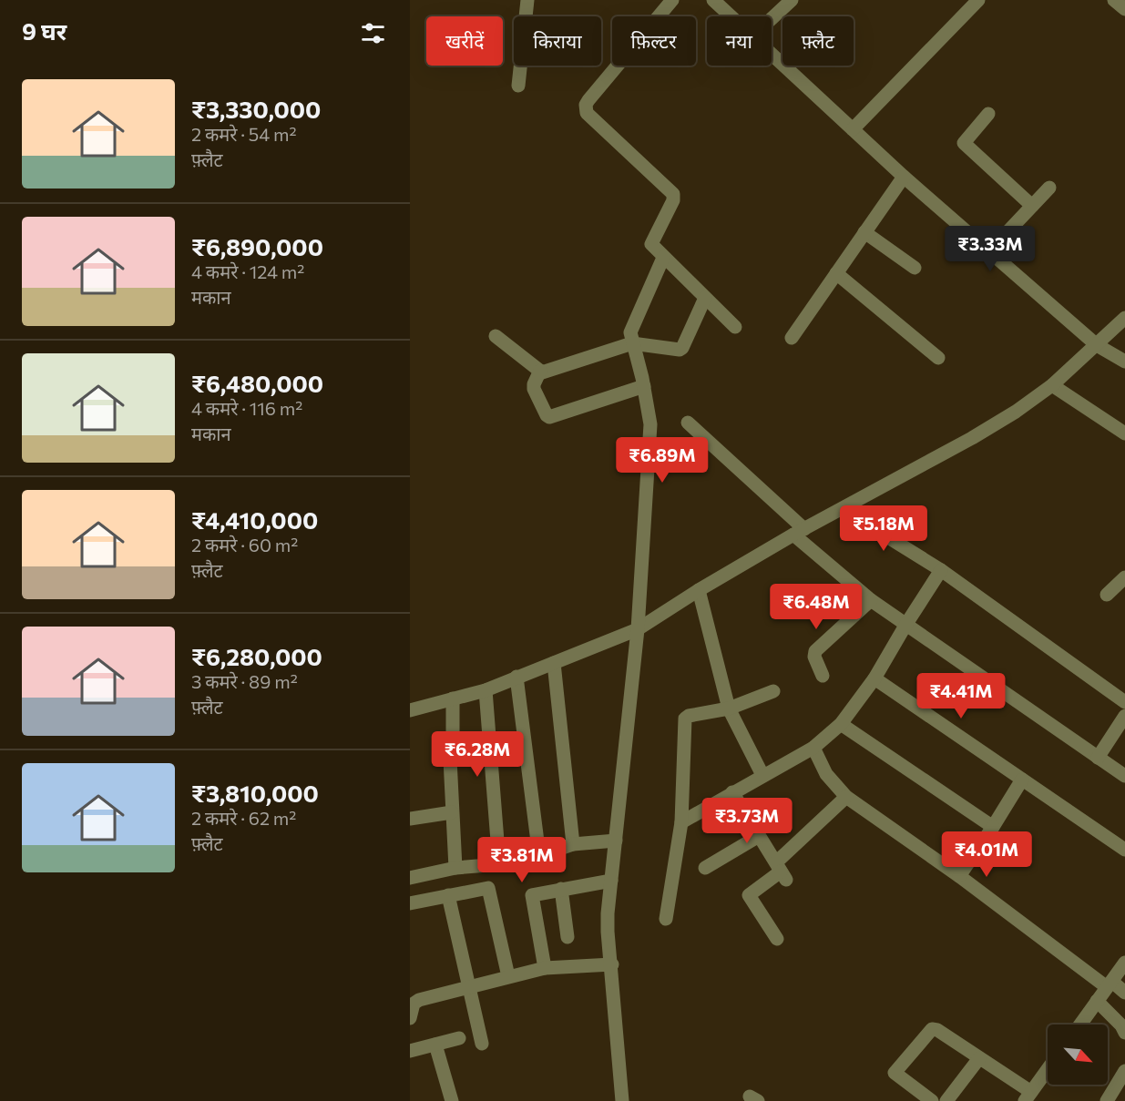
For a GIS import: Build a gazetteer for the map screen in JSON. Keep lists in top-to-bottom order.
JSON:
{
  "north": "bottom right",
  "page": {
    "heading": "9 घर",
    "chip": [
      "खरीदें",
      "किराया",
      "फ़िल्टर",
      "नया",
      "फ़्लैट"
    ],
    "list": [
      {
        "name": "₹3,330,000",
        "note": "2 कमरे · 54 m² · फ़्लैट"
      },
      {
        "name": "₹6,890,000",
        "note": "4 कमरे · 124 m² · मकान"
      },
      {
        "name": "₹6,480,000",
        "note": "4 कमरे · 116 m² · मकान"
      },
      {
        "name": "₹4,410,000",
        "note": "2 कमरे · 60 m² · फ़्लैट"
      },
      {
        "name": "₹6,280,000",
        "note": "3 कमरे · 89 m² · फ़्लैट"
      },
      {
        "name": "₹3,810,000",
        "note": "2 कमरे · 62 m² · फ़्लैट"
      }
    ],
    "price": [
      "₹3.33M",
      "₹6.89M",
      "₹5.18M",
      "₹6.48M",
      "₹4.41M",
      "₹6.28M",
      "₹3.73M",
      "₹4.01M",
      "₹3.81M"
    ]
  }
}
